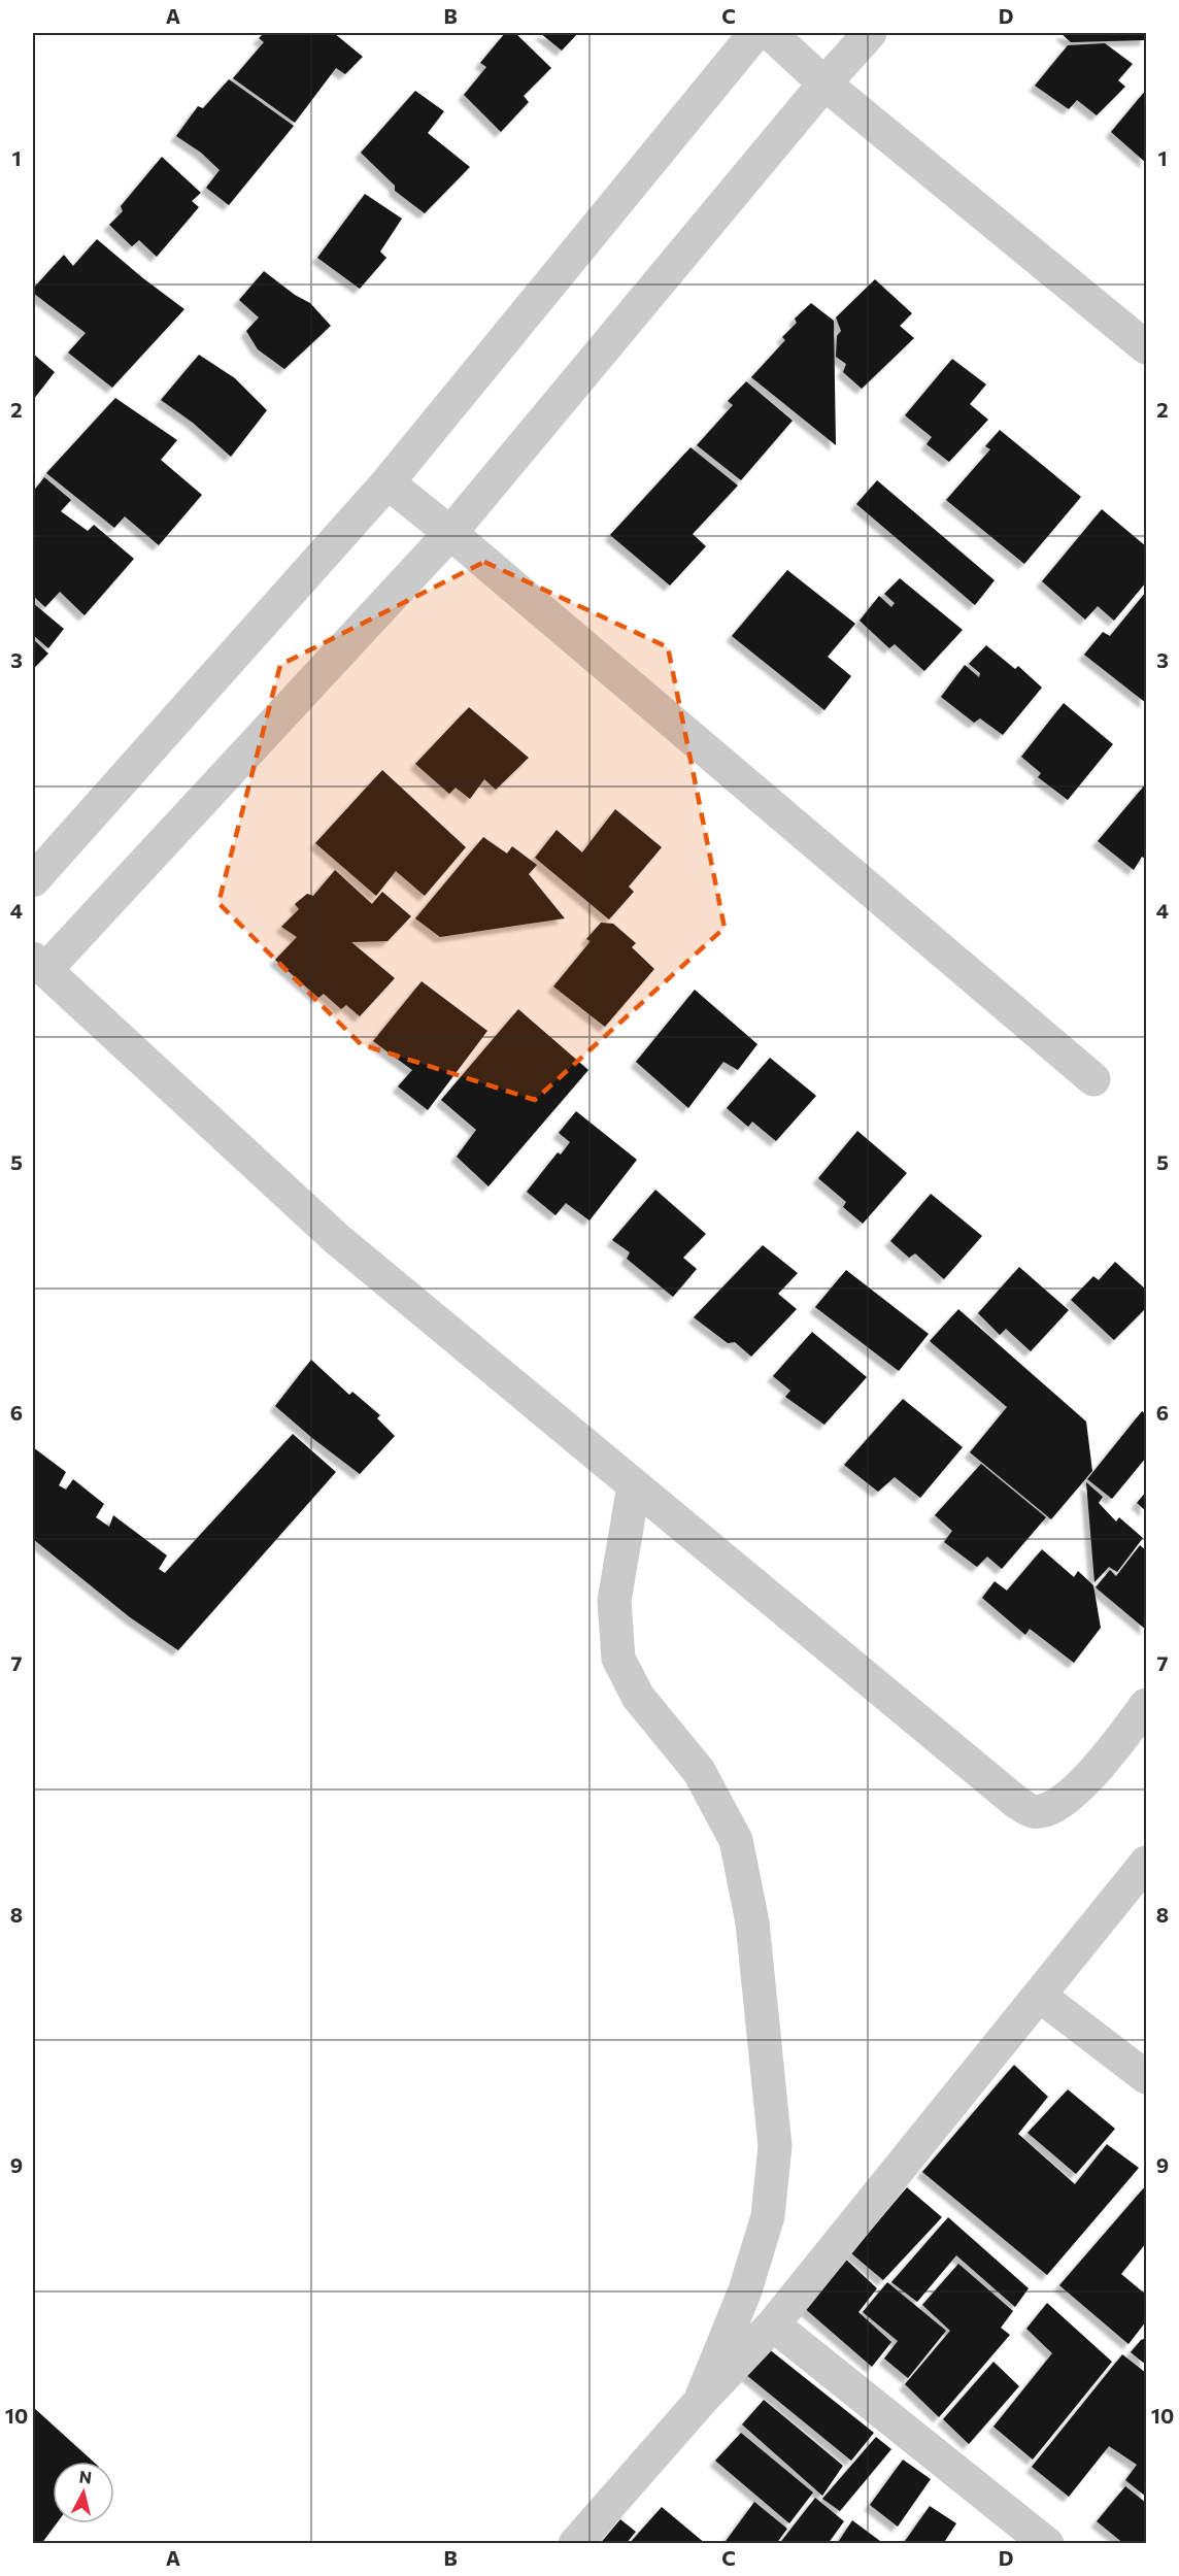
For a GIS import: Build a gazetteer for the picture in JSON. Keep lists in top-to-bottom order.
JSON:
{
  "north": "top",
  "grid": {
    "columns": [
      "A",
      "B",
      "C",
      "D"
    ],
    "rows": [
      "1",
      "2",
      "3",
      "4",
      "5",
      "6",
      "7",
      "8",
      "9",
      "10"
    ]
  }
}
